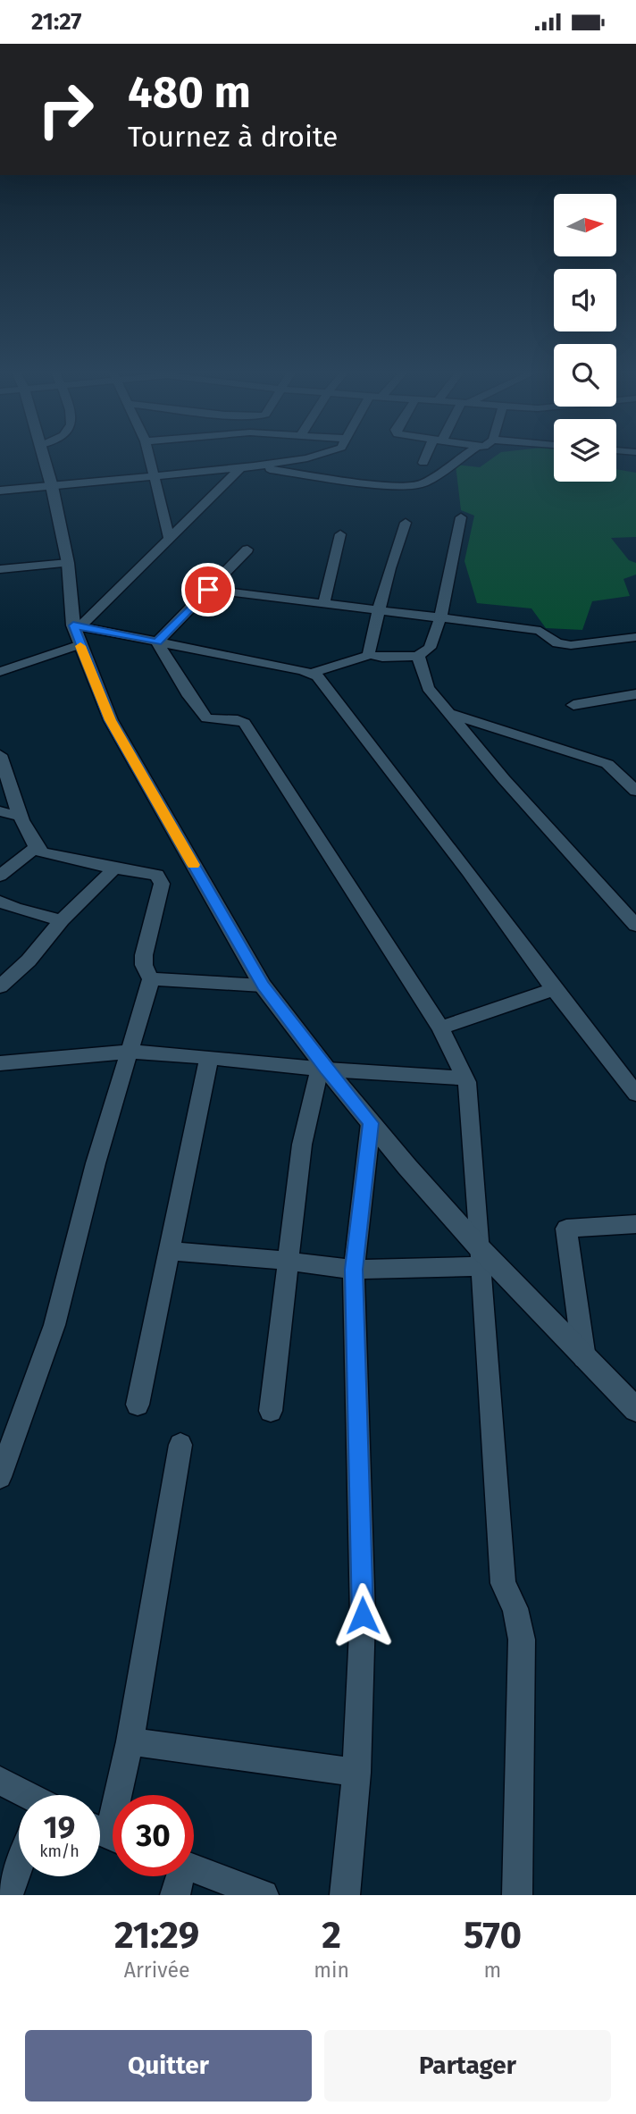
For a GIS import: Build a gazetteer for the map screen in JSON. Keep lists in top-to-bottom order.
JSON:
{
  "north": "right",
  "page": {
    "status": "21:27",
    "turn": ["480 m", "Tournez à droite"],
    "speed": "19 km/h",
    "limit": "30",
    "eta": [
      "21:29",
      "Arrivée",
      "2",
      "min",
      "570",
      "m"
    ],
    "buttons": ["Quitter", "Partager"]
  }
}
